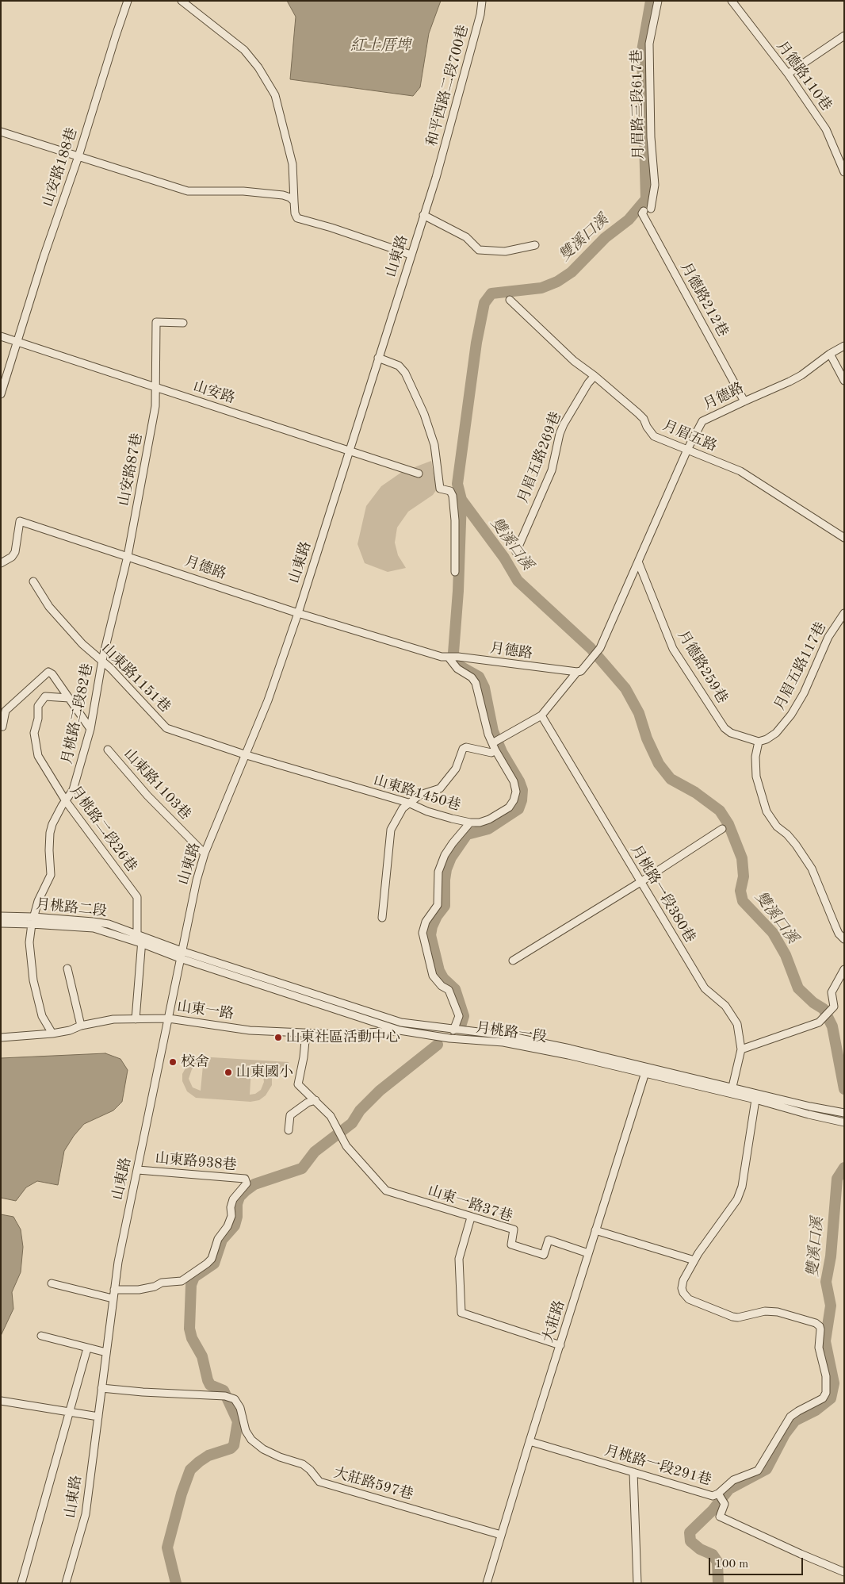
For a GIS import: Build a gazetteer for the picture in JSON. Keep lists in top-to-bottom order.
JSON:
{
  "streets": {
    "street": [
      "月德路110巷",
      "和平西路二段700巷",
      "月眉路三段617巷",
      "山安路188巷",
      "山東路",
      "月德路212巷",
      "山安路",
      "月德路",
      "月眉五路",
      "月眉五路269巷",
      "山安路87巷",
      "月眉五路117巷",
      "月德路259巷",
      "山東路1151巷",
      "月桃路二段82巷",
      "山東路1103巷",
      "山東路1450巷",
      "月桃路二段26巷",
      "月桃路一段380巷",
      "月桃路二段",
      "山東一路",
      "月桃路一段",
      "山東路938巷",
      "山東一路37巷",
      "大莊路",
      "月桃路一段291巷",
      "大莊路597巷"
    ]
  },
  "crossings": [
    ["和平西路二段700巷", "山東路"],
    ["月眉路三段617巷", "月德路212巷"],
    ["山安路188巷", "山安路"],
    ["山東路", "山安路"],
    ["山東路", "月德路"],
    ["山東路", "山東路1151巷"],
    ["山東路", "山東路1103巷"],
    ["山東路", "山東路1450巷"],
    ["山東路", "月桃路二段"],
    ["山東路", "山東一路"],
    ["山東路", "月桃路一段"],
    ["山東路", "山東路938巷"],
    ["山東路", "大莊路597巷"],
    ["月德路212巷", "月德路"],
    ["山安路", "山安路87巷"],
    ["月德路", "月眉五路"],
    ["月德路", "山安路87巷"],
    ["月德路", "月德路259巷"],
    ["月德路", "月桃路二段82巷"],
    ["月德路", "山東路1450巷"],
    ["月眉五路", "月眉五路269巷"],
    ["山安路87巷", "月桃路二段82巷"],
    ["月眉五路117巷", "月德路259巷"],
    ["山東路1151巷", "月桃路二段82巷"],
    ["山東路1151巷", "山東路1450巷"],
    ["月桃路二段82巷", "月桃路二段26巷"],
    ["月桃路二段82巷", "月桃路二段"],
    ["月桃路二段82巷", "山東一路"],
    ["月桃路二段26巷", "月桃路二段"],
    ["月桃路二段26巷", "山東一路"],
    ["月桃路一段380巷", "月桃路一段"],
    ["月桃路二段", "月桃路一段"],
    ["山東一路", "月桃路一段"],
    ["月桃路一段", "大莊路"],
    ["月桃路一段", "月桃路一段291巷"],
    ["山東一路37巷", "大莊路"],
    ["大莊路", "月桃路一段291巷"],
    ["大莊路", "大莊路597巷"]
  ],
  "water": ["紅土厝埤", "雙溪口溪"],
  "places": ["山東社區活動中心", "校舍", "山東國小"],
  "scale_bar": "100 m"
}
